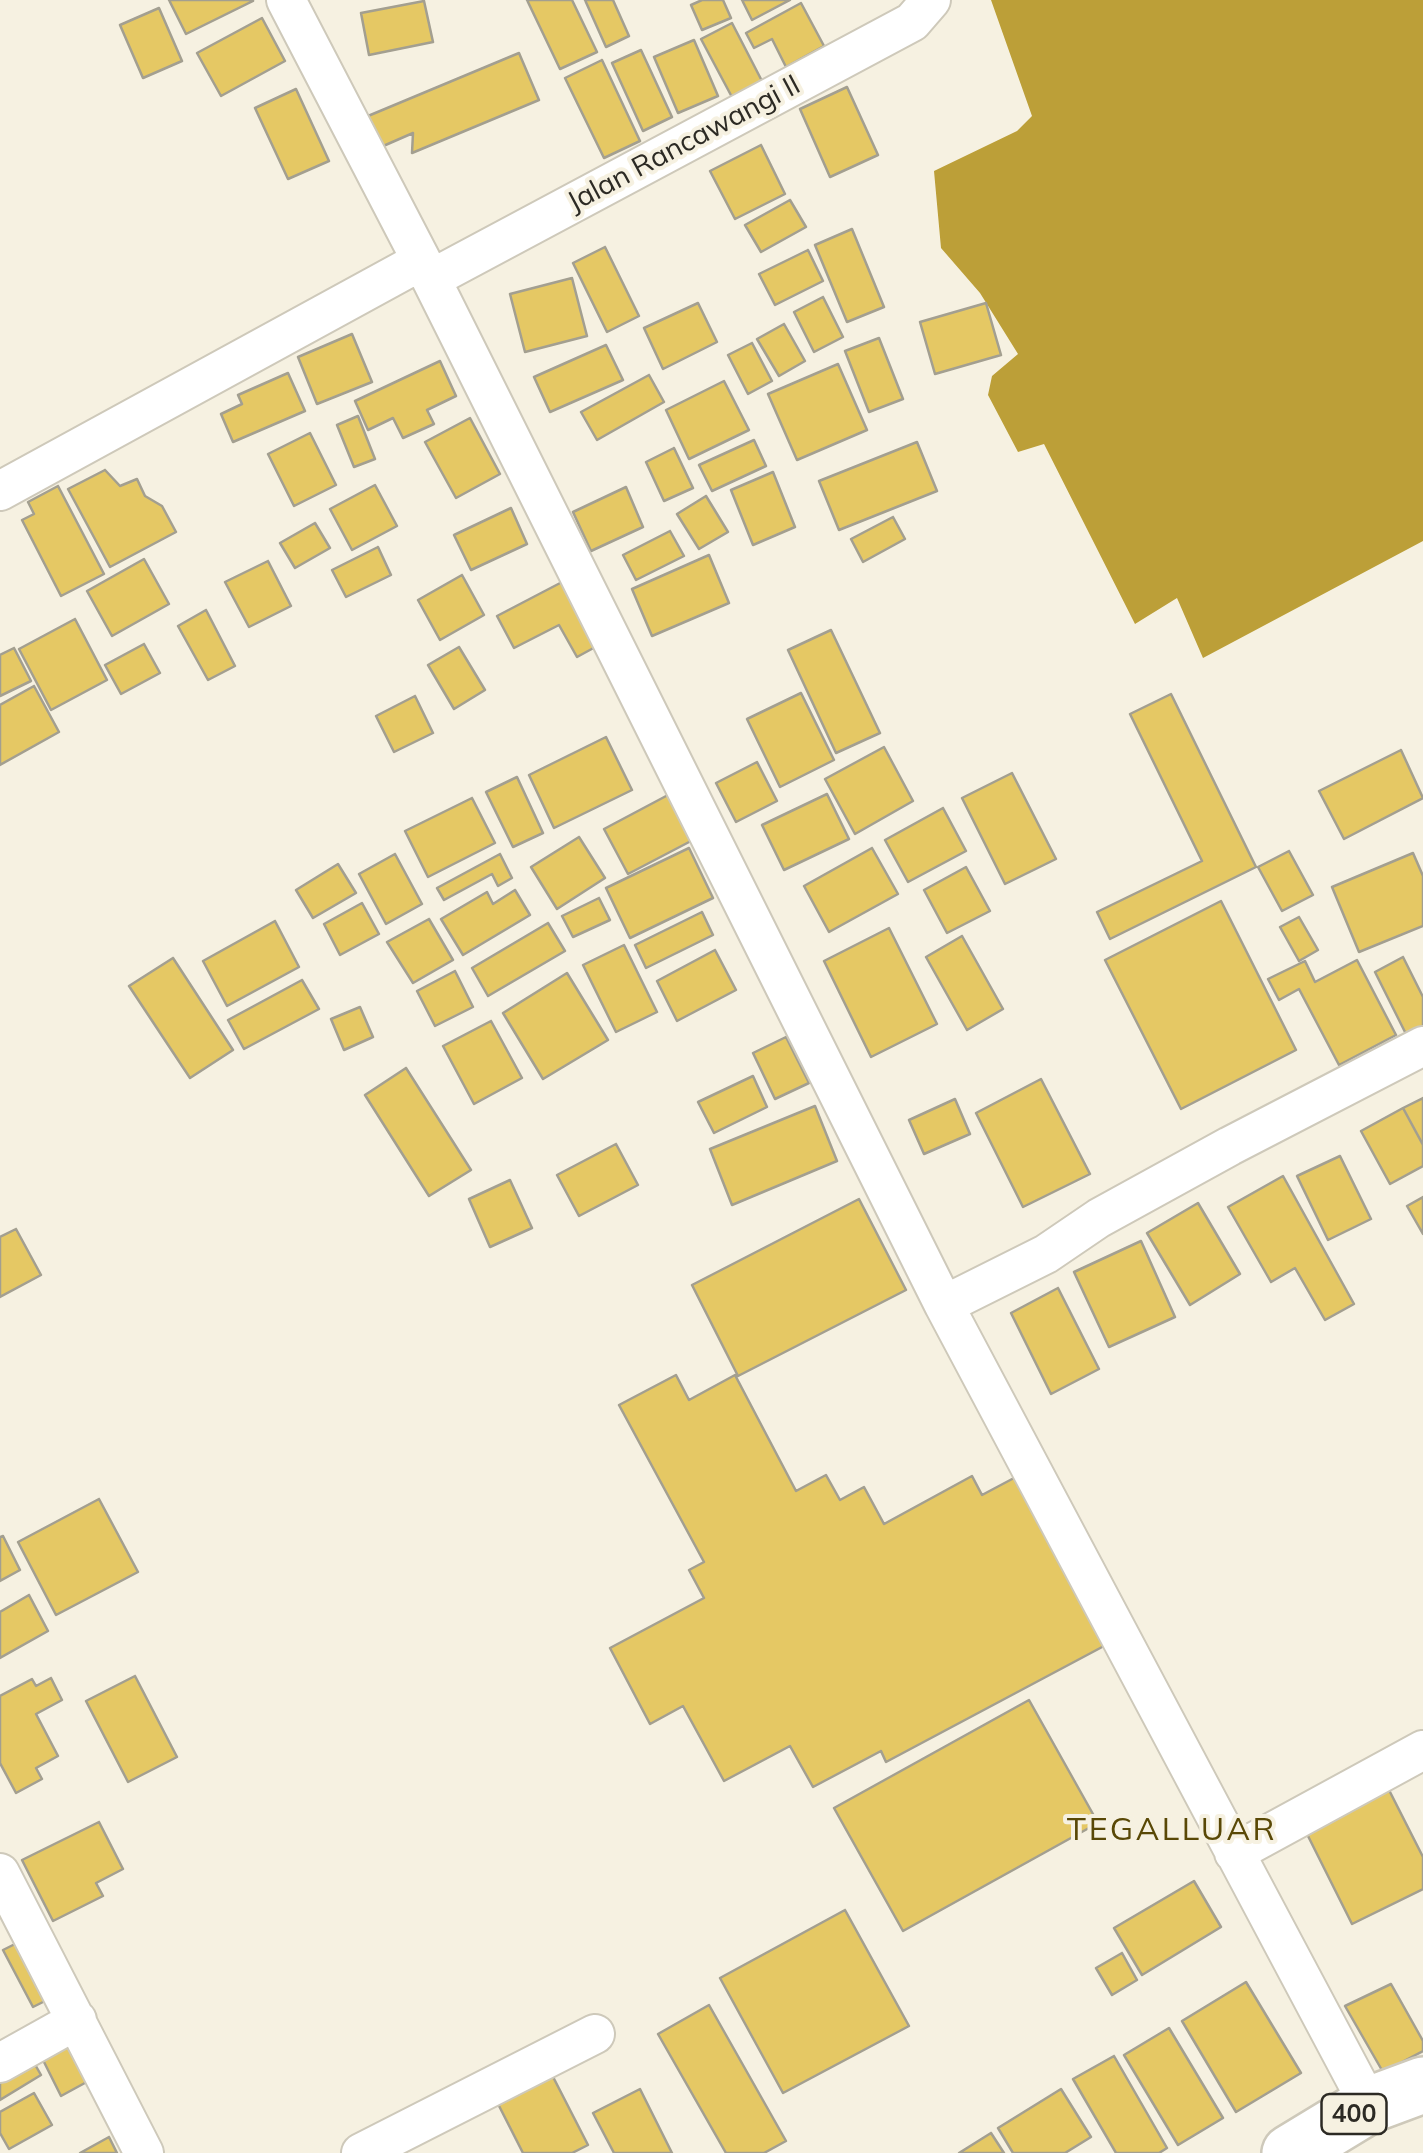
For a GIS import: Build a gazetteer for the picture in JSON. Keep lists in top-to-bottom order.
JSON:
{
  "streets": {
    "main road": ["400"],
    "street": ["Jalan Rancawangi II"]
  },
  "districts": ["TEGALLUAR"]
}
